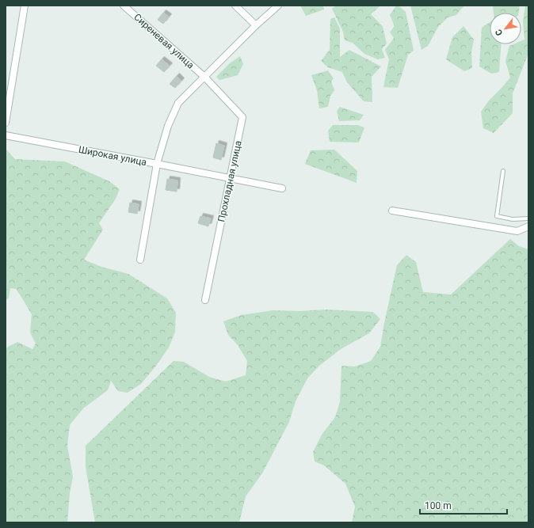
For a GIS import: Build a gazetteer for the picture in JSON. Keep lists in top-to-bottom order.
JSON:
{
  "streets": {
    "street": ["Сиреневая улица", "Широкая улица", "Прохладная улица"]
  },
  "crossings": [
    ["Сиреневая улица", "Широкая улица"],
    ["Сиреневая улица", "Прохладная улица"],
    ["Широкая улица", "Прохладная улица"]
  ],
  "scale_bar": "100 m",
  "north": "bottom left"
}
